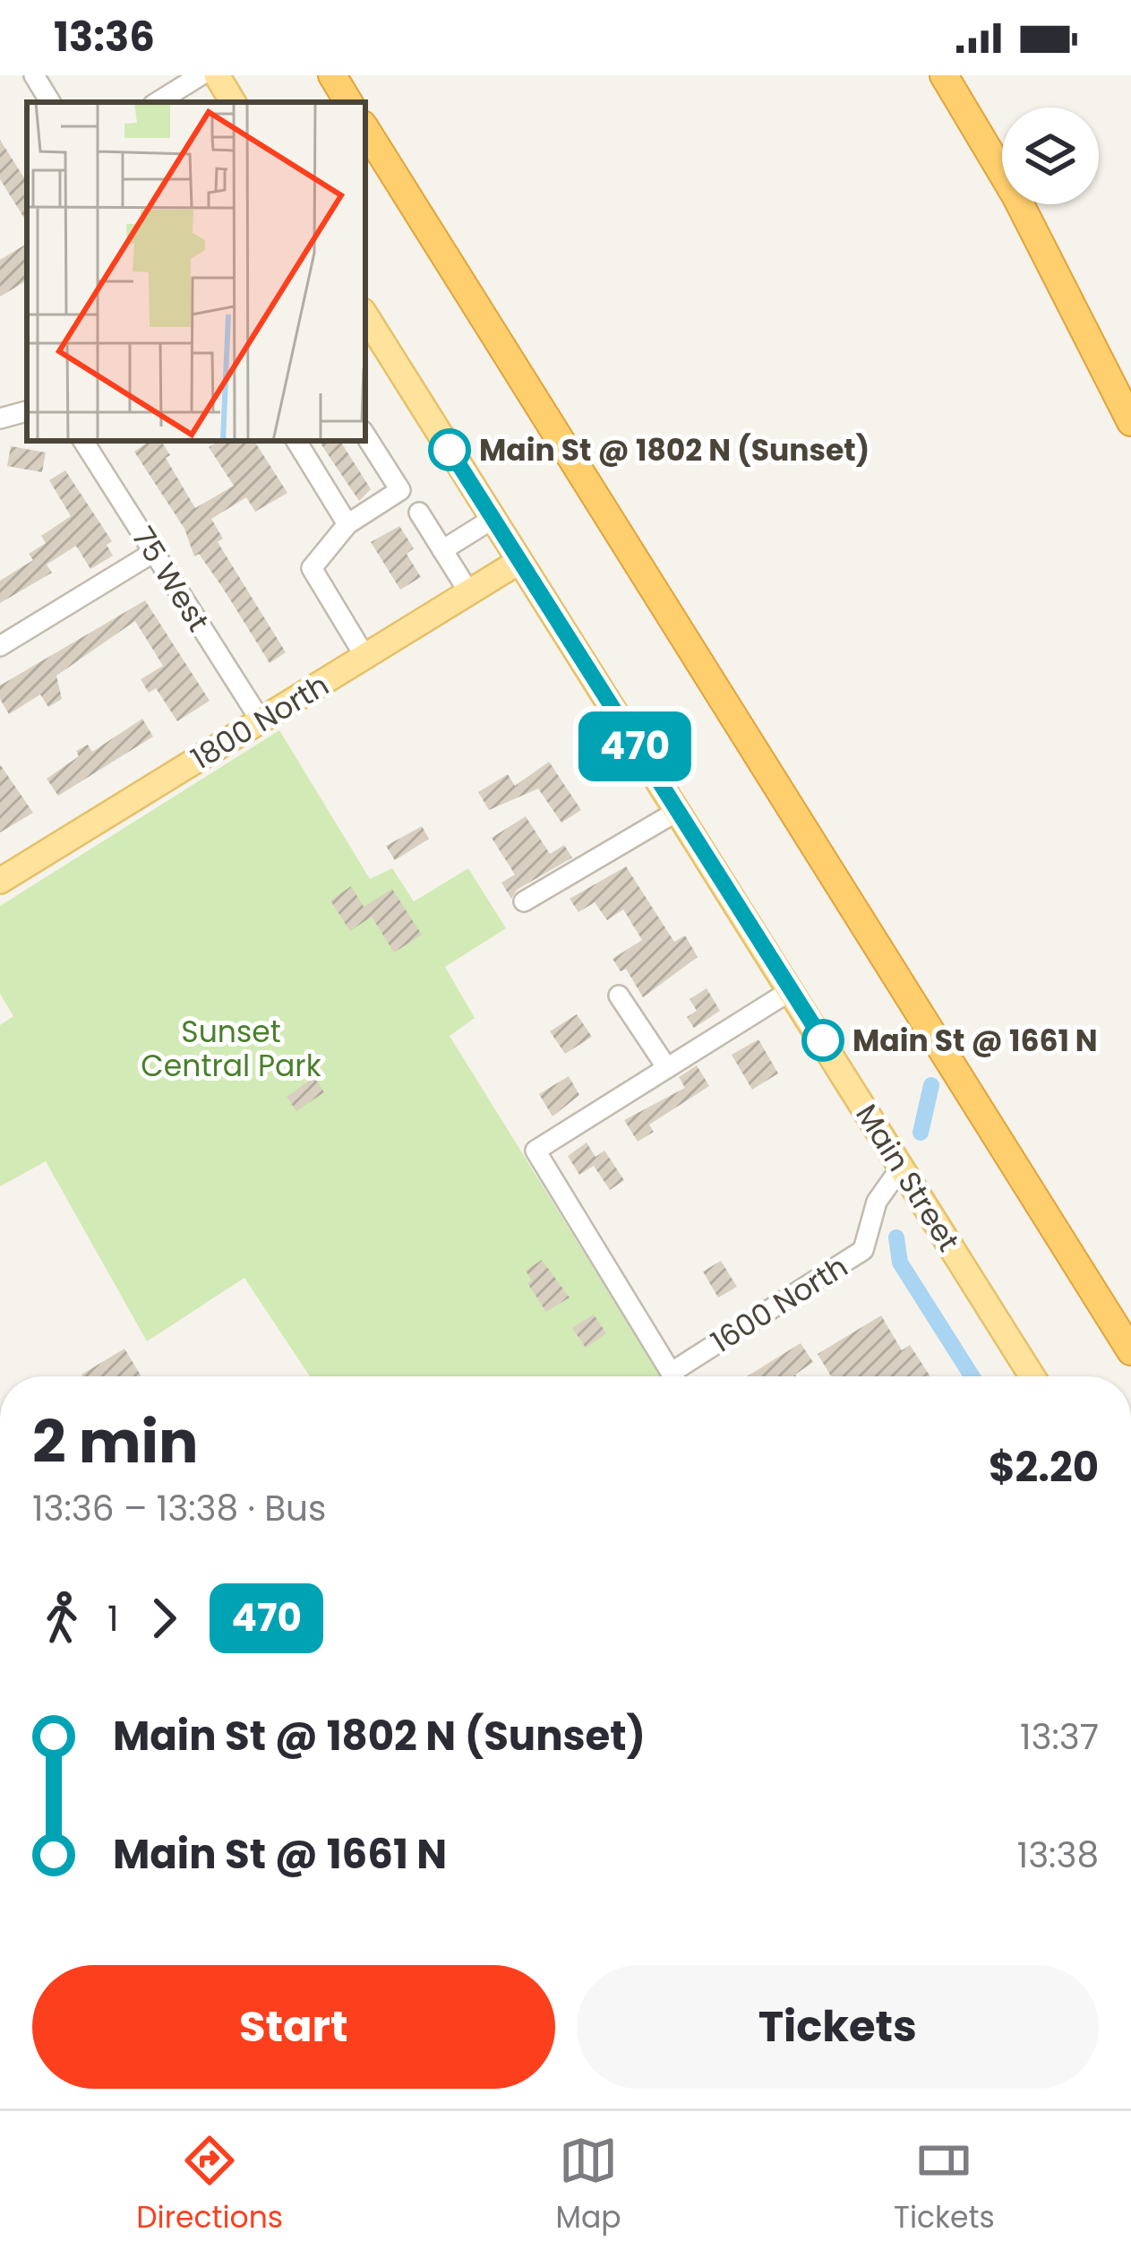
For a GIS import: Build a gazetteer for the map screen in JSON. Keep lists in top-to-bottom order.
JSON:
{
  "streets": {
    "main road": ["1800 North", "Main Street"],
    "street": ["75 West", "1600 North"]
  },
  "crossings": [
    ["75 West", "1800 North"],
    ["1800 North", "Main Street"],
    ["Main Street", "1600 North"]
  ],
  "parks": ["Sunset Central Park"],
  "places": ["Main St @ 1802 N (Sunset)", "Main St @ 1661 N"],
  "lines": ["bus line 470"],
  "page": {
    "status": "13:36",
    "on_map": "470",
    "heading": ["2 min", "13:36 – 13:38 · Bus", "$2.20"],
    "legs": ["1", "470"],
    "list": [
      {
        "name": "Main St @ 1802 N (Sunset)",
        "value": "13:37"
      },
      {
        "name": "Main St @ 1661 N",
        "value": "13:38"
      }
    ],
    "buttons": ["Start", "Tickets"],
    "tabs": ["Directions", "Map", "Tickets"]
  }
}
